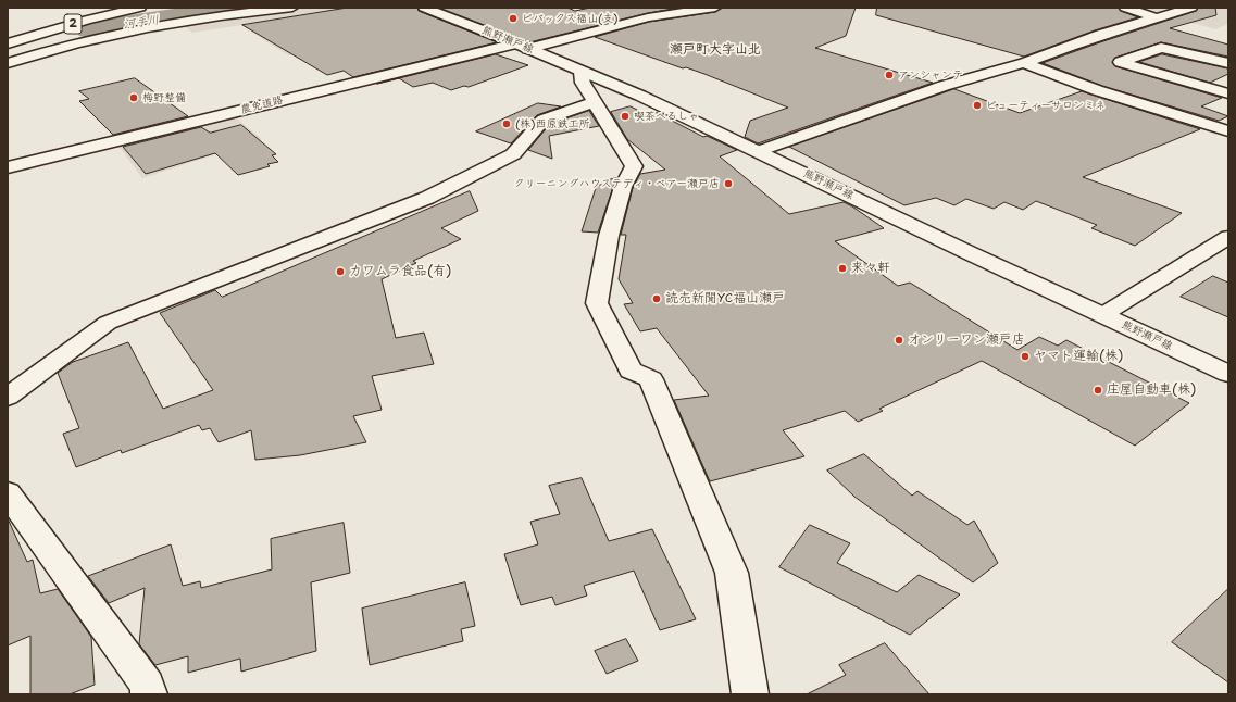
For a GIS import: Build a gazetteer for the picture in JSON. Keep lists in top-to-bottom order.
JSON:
{
  "streets": {
    "main road": ["2", "熊野瀬戸線", "農免道路"]
  },
  "crossings": [
    ["熊野瀬戸線", "農免道路"]
  ],
  "districts": ["瀬戸町大字山北"],
  "water": ["河手川"],
  "places": [
    "ビバックス福山(支)",
    "アンシャンテ",
    "梅野整備",
    "ビューティーサロンミネ",
    "喫茶ぺるしゃ",
    "(株)西原鉄工所",
    "クリーニングハウステディ・ベアー瀬戸店",
    "来々軒",
    "カワムラ食品(有)",
    "読売新聞YC福山瀬戸",
    "オンリーワン瀬戸店",
    "ヤマト運輸(株)",
    "庄屋自動車(株)"
  ]
}
